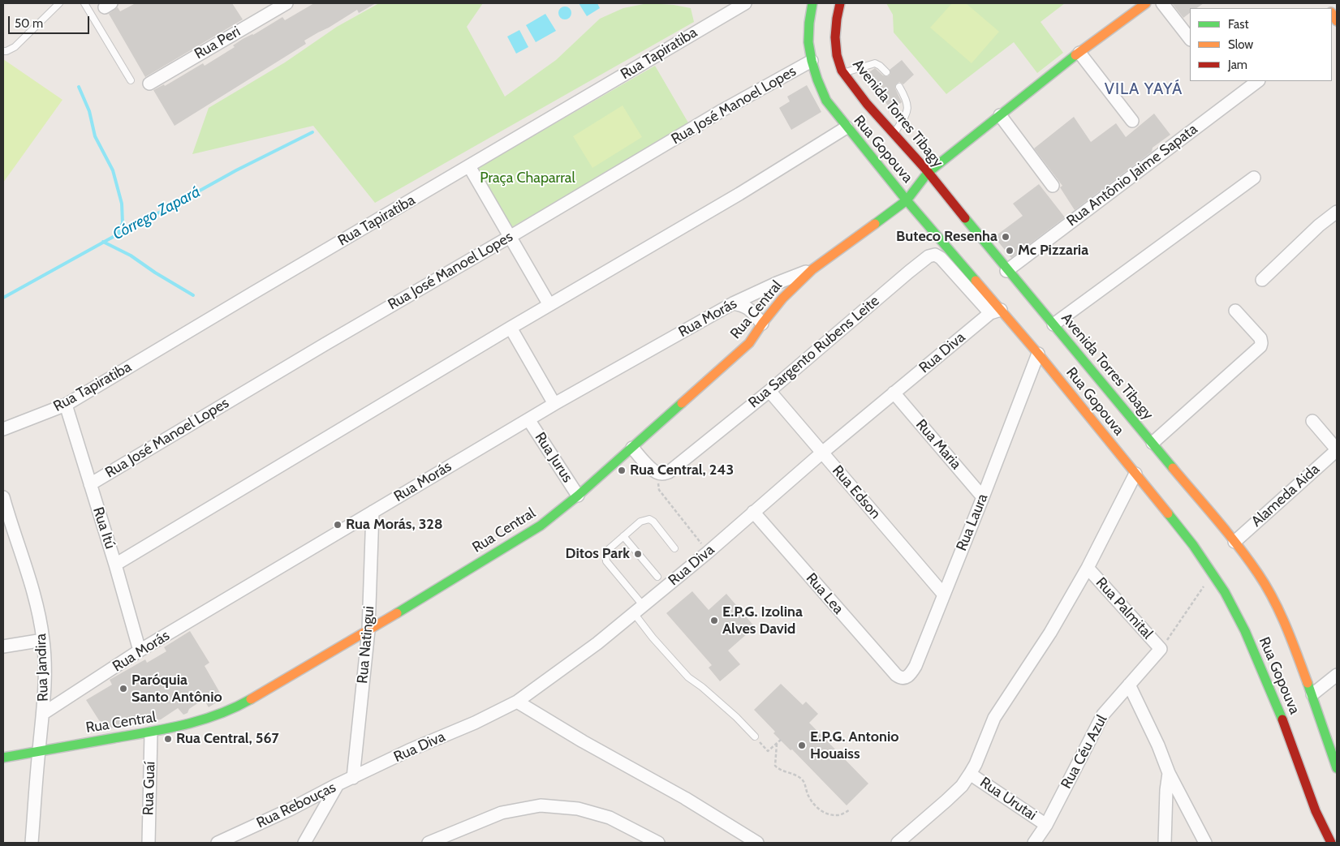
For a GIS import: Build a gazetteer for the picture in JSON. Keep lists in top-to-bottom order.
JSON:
{
  "streets": {
    "main road": ["Avenida Torres Tibagy", "Rua Gopouva", "Rua Central"],
    "street": [
      "Rua Peri",
      "Rua Tapiratiba",
      "Rua José Manoel Lopes",
      "Rua Antônio Jaime Sapata",
      "Rua Morás",
      "Rua Sargento Rubens Leite",
      "Rua Diva",
      "Rua Maria",
      "Rua Jurus",
      "Rua Edson",
      "Alameda Aida",
      "Rua Laura",
      "Rua Itú",
      "Rua Lea",
      "Rua Palmital",
      "Rua Natingui",
      "Rua Jandira",
      "Rua Céu Azul",
      "Rua Guaí",
      "Rua Urutai",
      "Rua Rebouças"
    ]
  },
  "crossings": [
    ["Rua Tapiratiba", "Rua Itú"],
    ["Rua José Manoel Lopes", "Rua Gopouva"],
    ["Rua José Manoel Lopes", "Rua Itú"],
    ["Avenida Torres Tibagy", "Rua Antônio Jaime Sapata"],
    ["Avenida Torres Tibagy", "Rua Central"],
    ["Avenida Torres Tibagy", "Alameda Aida"],
    ["Rua Gopouva", "Rua Central"],
    ["Rua Gopouva", "Rua Sargento Rubens Leite"],
    ["Rua Gopouva", "Rua Diva"],
    ["Rua Gopouva", "Rua Laura"],
    ["Rua Central", "Rua Morás"],
    ["Rua Central", "Rua Jurus"],
    ["Rua Central", "Rua Natingui"],
    ["Rua Central", "Rua Jandira"],
    ["Rua Central", "Rua Guaí"],
    ["Rua Morás", "Rua Jurus"],
    ["Rua Morás", "Rua Itú"],
    ["Rua Morás", "Rua Natingui"],
    ["Rua Morás", "Rua Jandira"],
    ["Rua Sargento Rubens Leite", "Rua Diva"],
    ["Rua Sargento Rubens Leite", "Rua Edson"],
    ["Rua Diva", "Rua Maria"],
    ["Rua Diva", "Rua Edson"],
    ["Rua Diva", "Rua Lea"],
    ["Rua Diva", "Rua Natingui"],
    ["Rua Diva", "Rua Rebouças"],
    ["Rua Maria", "Rua Laura"],
    ["Rua Edson", "Rua Laura"],
    ["Rua Laura", "Rua Lea"],
    ["Rua Palmital", "Rua Céu Azul"],
    ["Rua Natingui", "Rua Rebouças"],
    ["Rua Céu Azul", "Rua Urutai"]
  ],
  "districts": ["VILA YAYÁ"],
  "water": ["Córrego Zapará"],
  "parks": ["Praça Chaparral"],
  "places": [
    "Buteco Resenha",
    "Mc Pizzaria",
    "Rua Central, 243",
    "Rua Morás, 328",
    "Ditos Park",
    "E.P.G. Izolina Alves David",
    "Paróquia Santo Antônio",
    "Rua Central, 567",
    "E.P.G. Antonio Houaiss"
  ],
  "legend": ["Fast", "Slow", "Jam"],
  "scale_bar": "50 m"
}
